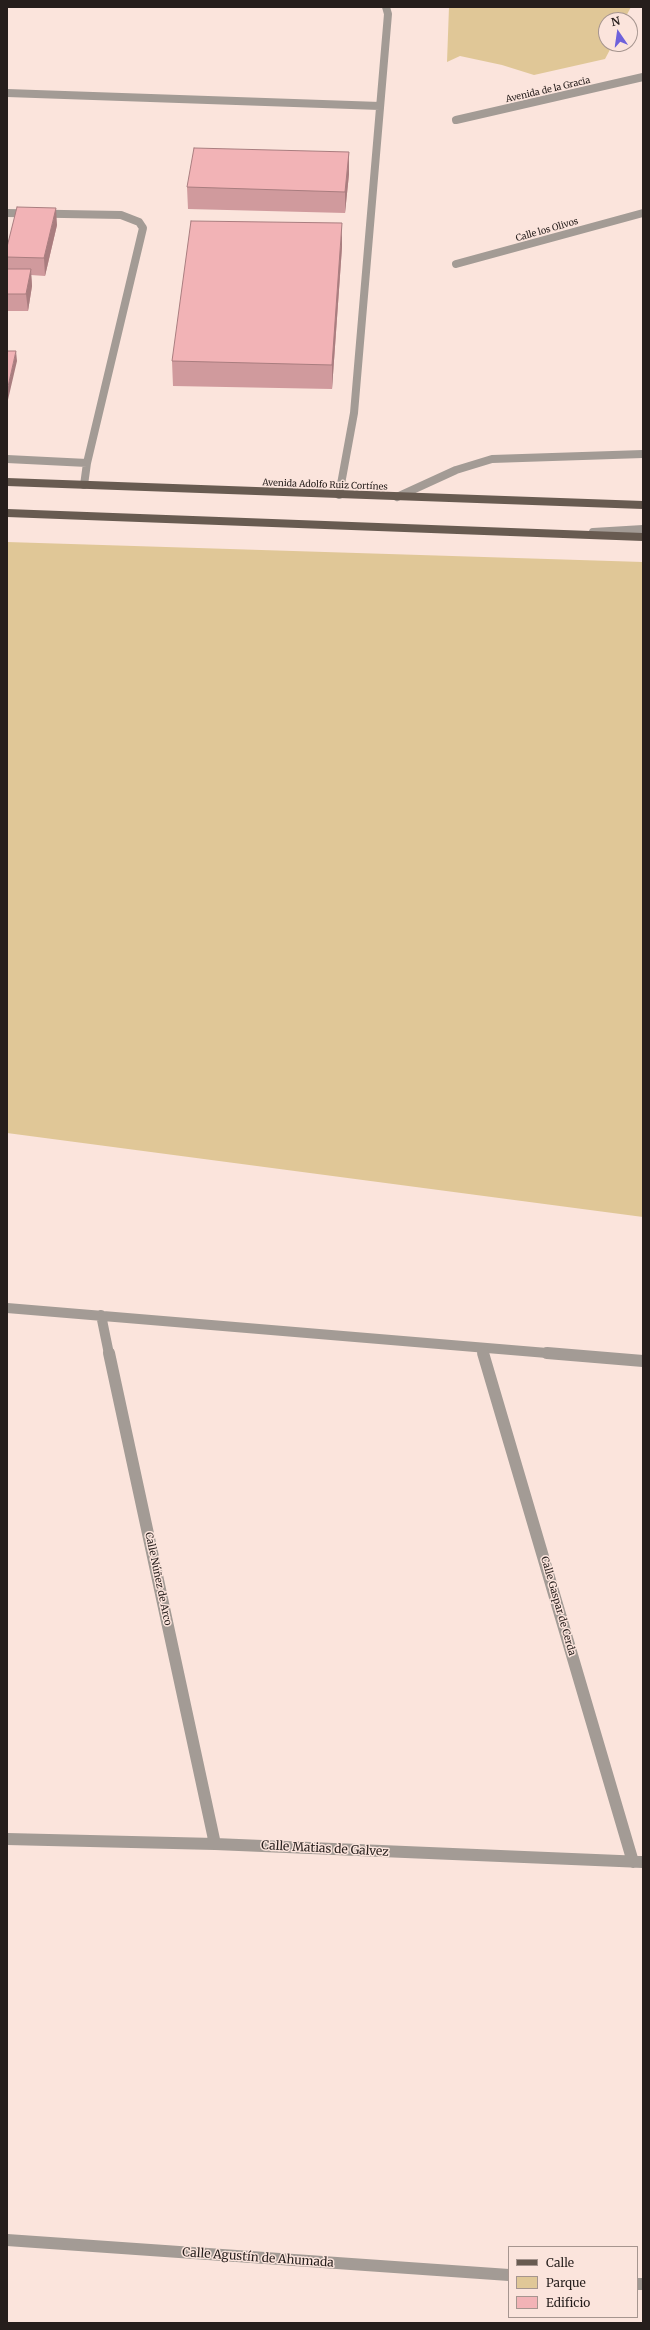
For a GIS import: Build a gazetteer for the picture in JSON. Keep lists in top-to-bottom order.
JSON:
{
  "streets": {
    "main road": ["Avenida Adolfo Ruiz Cortínes"],
    "street": [
      "Avenida de la Gracia",
      "Calle los Olivos",
      "Calle Núñez de Arco",
      "Calle Gaspar de Cerda",
      "Calle Matias de Galvez",
      "Calle Agustín de Ahumada"
    ]
  },
  "crossings": [
    ["Calle Núñez de Arco", "Calle Matias de Galvez"],
    ["Calle Gaspar de Cerda", "Calle Matias de Galvez"]
  ],
  "legend": ["Calle", "Parque", "Edificio"],
  "north": "top"
}
